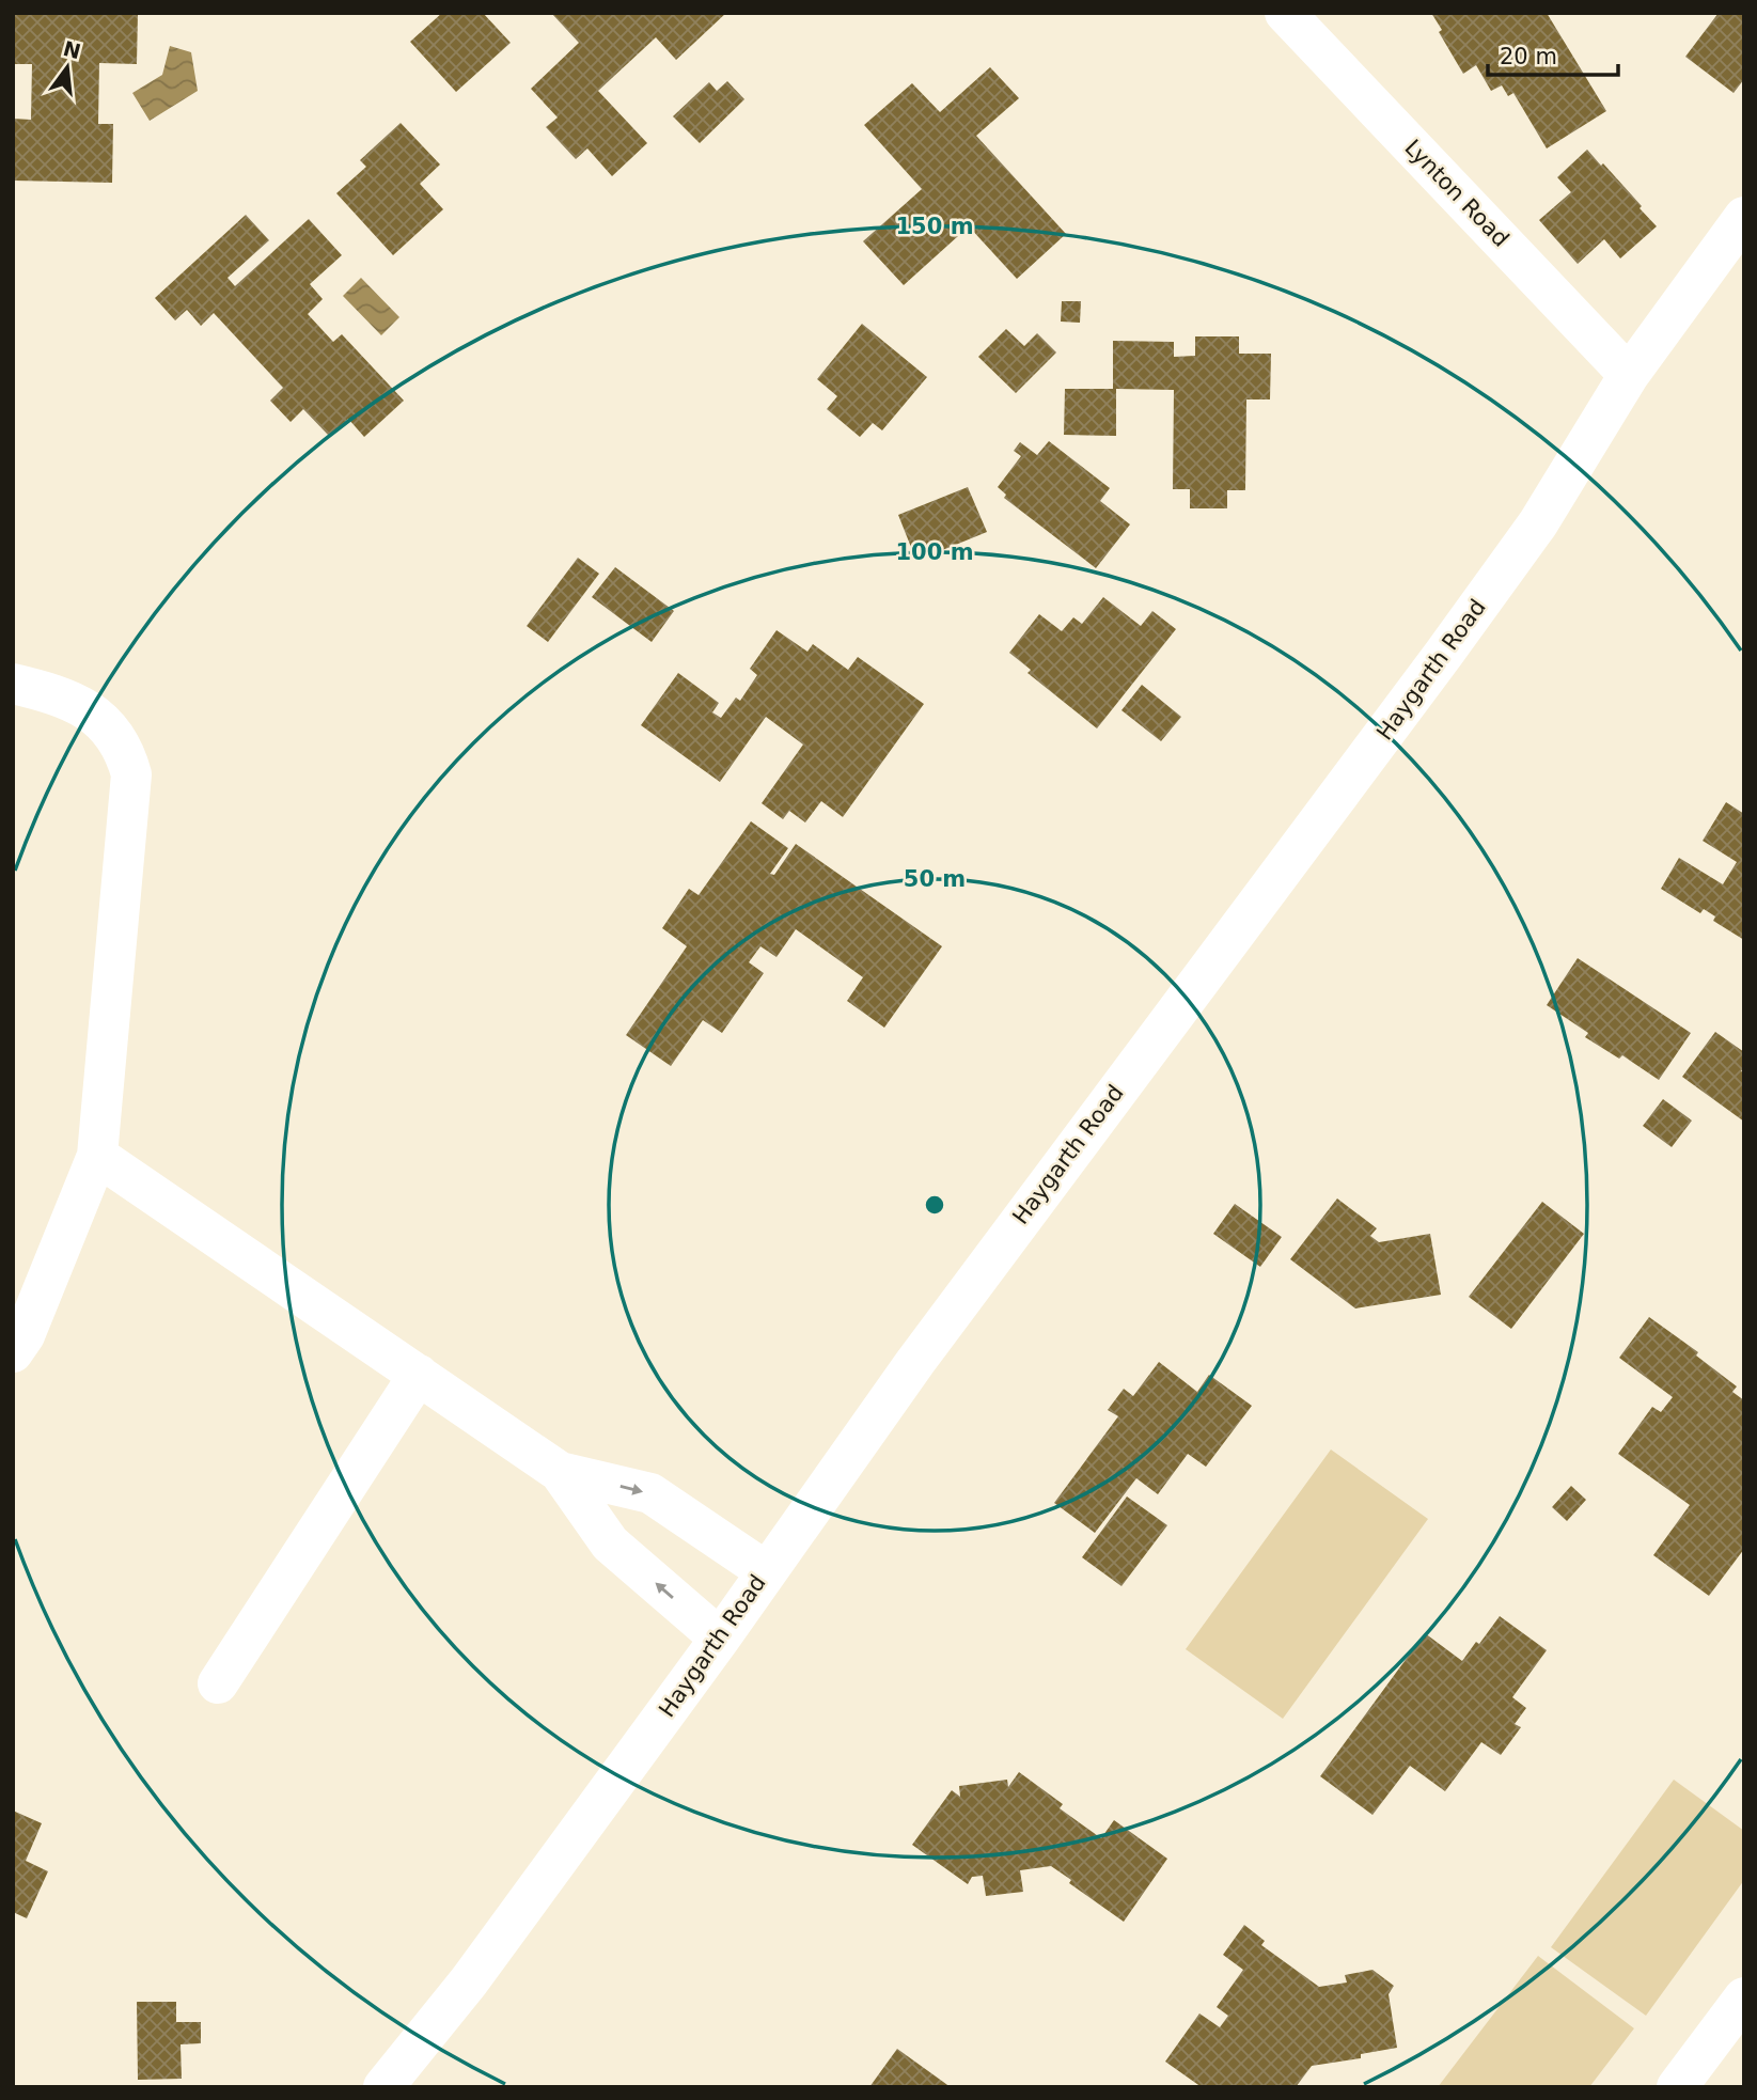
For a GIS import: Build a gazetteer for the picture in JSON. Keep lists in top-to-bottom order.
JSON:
{
  "streets": {
    "street": ["Lynton Road", "Haygarth Road"]
  },
  "crossings": [
    ["Lynton Road", "Haygarth Road"]
  ],
  "scale_bar": "20 m",
  "north": "top",
  "rings": ["150 m", "100 m", "50 m"]
}
